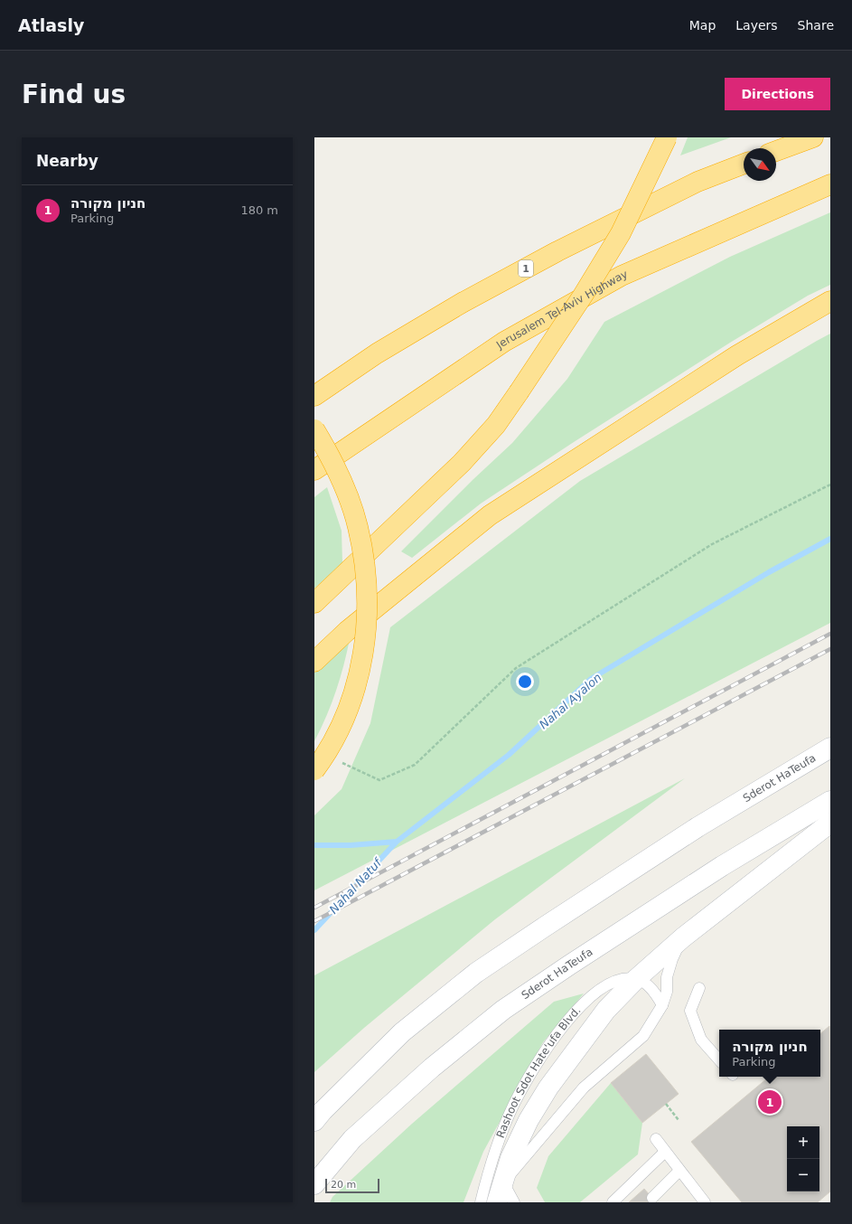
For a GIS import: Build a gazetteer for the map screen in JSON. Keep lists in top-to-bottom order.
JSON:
{
  "streets": {
    "highway": ["1", "Jerusalem Tel-Aviv Highway"],
    "main road": ["Sderot HaTeufa"],
    "lane": ["Rashoot Sdot Hate'ufa Blvd."]
  },
  "water": ["Nahal Ayalon", "Nahal Natuf"],
  "scale_bar": "20 m",
  "north": "bottom right",
  "page": {
    "header": "Atlasly",
    "nav": ["Map", "Layers", "Share"],
    "buttons": "Directions",
    "title": "Find us",
    "heading": "Nearby",
    "list": [
      {
        "mark": "1",
        "name": "חניון מקורה",
        "note": "Parking",
        "value": "180 m"
      }
    ],
    "popup": ["חניון מקורה", "Parking"],
    "pins": "1",
    "map_buttons": ["+", "−"],
    "scale": "20 m"
  }
}
